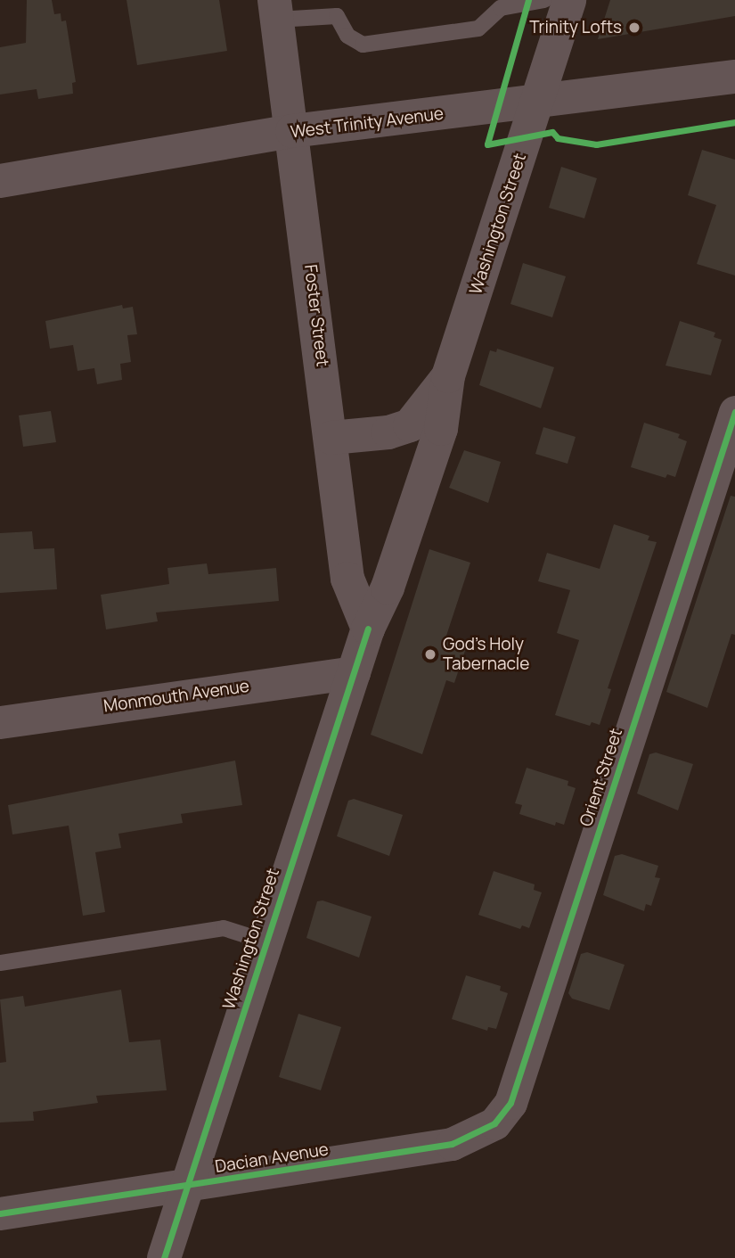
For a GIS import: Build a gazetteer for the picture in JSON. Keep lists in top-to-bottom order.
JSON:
{
  "streets": {
    "street": [
      "West Trinity Avenue",
      "Washington Street",
      "Foster Street",
      "Monmouth Avenue",
      "Orient Street",
      "Dacian Avenue"
    ]
  },
  "crossings": [
    ["West Trinity Avenue", "Washington Street"],
    ["West Trinity Avenue", "Foster Street"],
    ["Washington Street", "Foster Street"],
    ["Washington Street", "Monmouth Avenue"],
    ["Washington Street", "Dacian Avenue"],
    ["Orient Street", "Dacian Avenue"]
  ],
  "places": ["Trinity Lofts", "God's Holy Tabernacle"]
}
